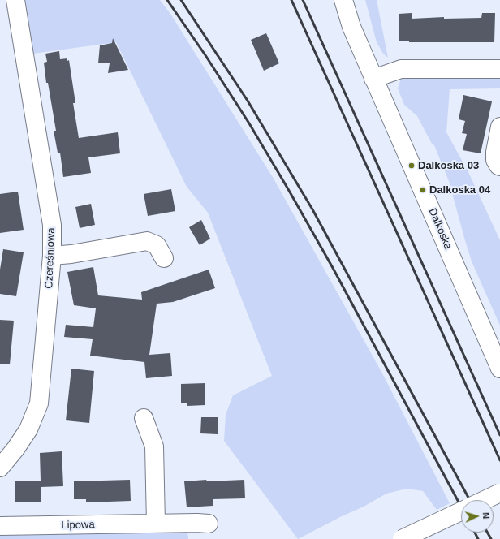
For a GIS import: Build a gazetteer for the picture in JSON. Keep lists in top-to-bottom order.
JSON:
{
  "streets": {
    "street": ["Dalkoska", "Czereśniowa", "Lipowa"]
  },
  "places": ["Dalkoska 03", "Dalkoska 04"],
  "north": "right"
}
